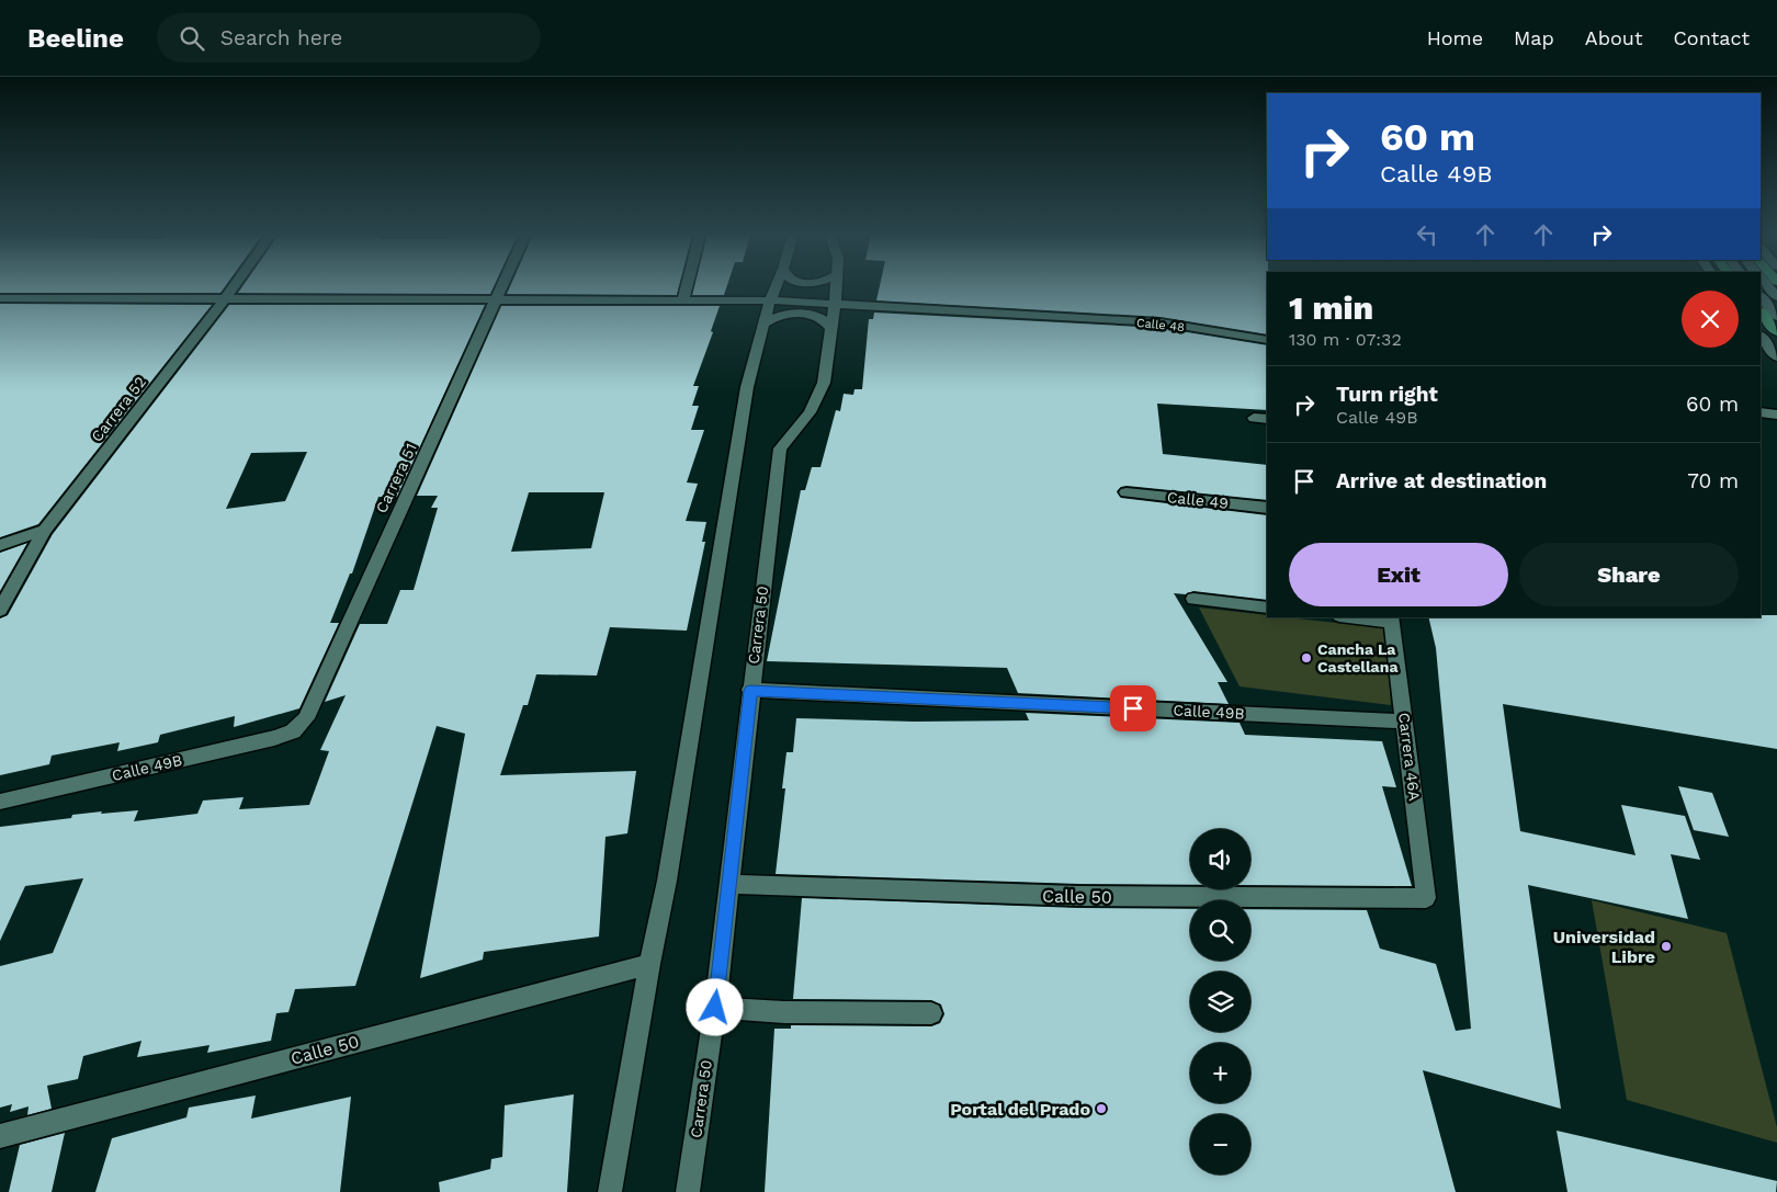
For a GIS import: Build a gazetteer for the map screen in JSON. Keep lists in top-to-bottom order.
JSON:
{
  "streets": {
    "street": [
      "Calle 48",
      "Carrera 52",
      "Carrera 51",
      "Calle 49",
      "Carrera 50",
      "Calle 49B",
      "Carrera 46A",
      "Calle 50"
    ]
  },
  "crossings": [
    ["Calle 48", "Carrera 52"],
    ["Calle 48", "Carrera 51"],
    ["Calle 48", "Carrera 50"],
    ["Carrera 51", "Calle 49B"],
    ["Carrera 50", "Calle 49B"],
    ["Carrera 50", "Calle 50"],
    ["Calle 49B", "Carrera 46A"],
    ["Carrera 46A", "Calle 50"]
  ],
  "places": ["Cancha La Castellana", "Universidad Libre", "Portal del Prado"],
  "page": {
    "header": "Beeline",
    "search": "Search here",
    "nav": [
      "Home",
      "Map",
      "About",
      "Contact"
    ],
    "turn": ["60 m", "Calle 49B"],
    "heading": ["1 min", "130 m · 07:32"],
    "list": [
      {
        "name": "Turn right",
        "note": "Calle 49B",
        "value": "60 m"
      },
      {
        "name": "Arrive at destination",
        "value": "70 m"
      }
    ],
    "buttons": ["Exit", "Share"],
    "map_buttons": ["+", "−"]
  }
}
